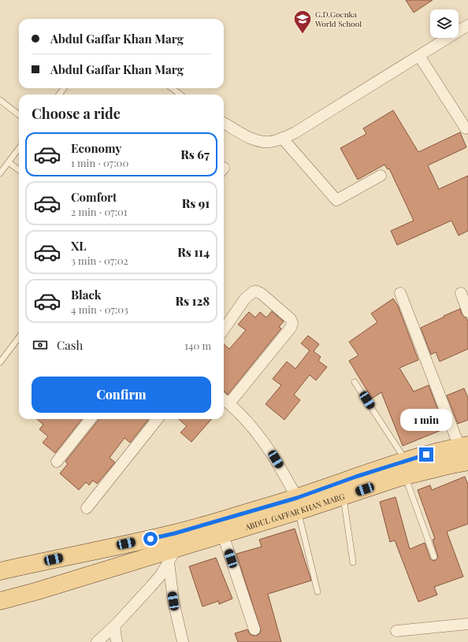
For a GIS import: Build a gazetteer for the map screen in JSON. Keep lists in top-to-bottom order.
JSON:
{
  "streets": {
    "main road": ["ABDUL GAFFAR KHAN MARG"]
  },
  "places": {
    "school or university": ["G.D.Goenka World School"]
  },
  "page": {
    "banner": ["Abdul Gaffar Khan Marg", "Abdul Gaffar Khan Marg"],
    "heading": "Choose a ride",
    "list": [
      {
        "name": "Economy",
        "note": "1 min · 07:00",
        "value": "Rs 67"
      },
      {
        "name": "Comfort",
        "note": "2 min · 07:01",
        "value": "Rs 91"
      },
      {
        "name": "XL",
        "note": "3 min · 07:02",
        "value": "Rs 114"
      },
      {
        "name": "Black",
        "note": "4 min · 07:03",
        "value": "Rs 128"
      }
    ],
    "pay": ["Cash", "140 m"],
    "buttons": "Confirm",
    "bubble": "1 min"
  }
}
